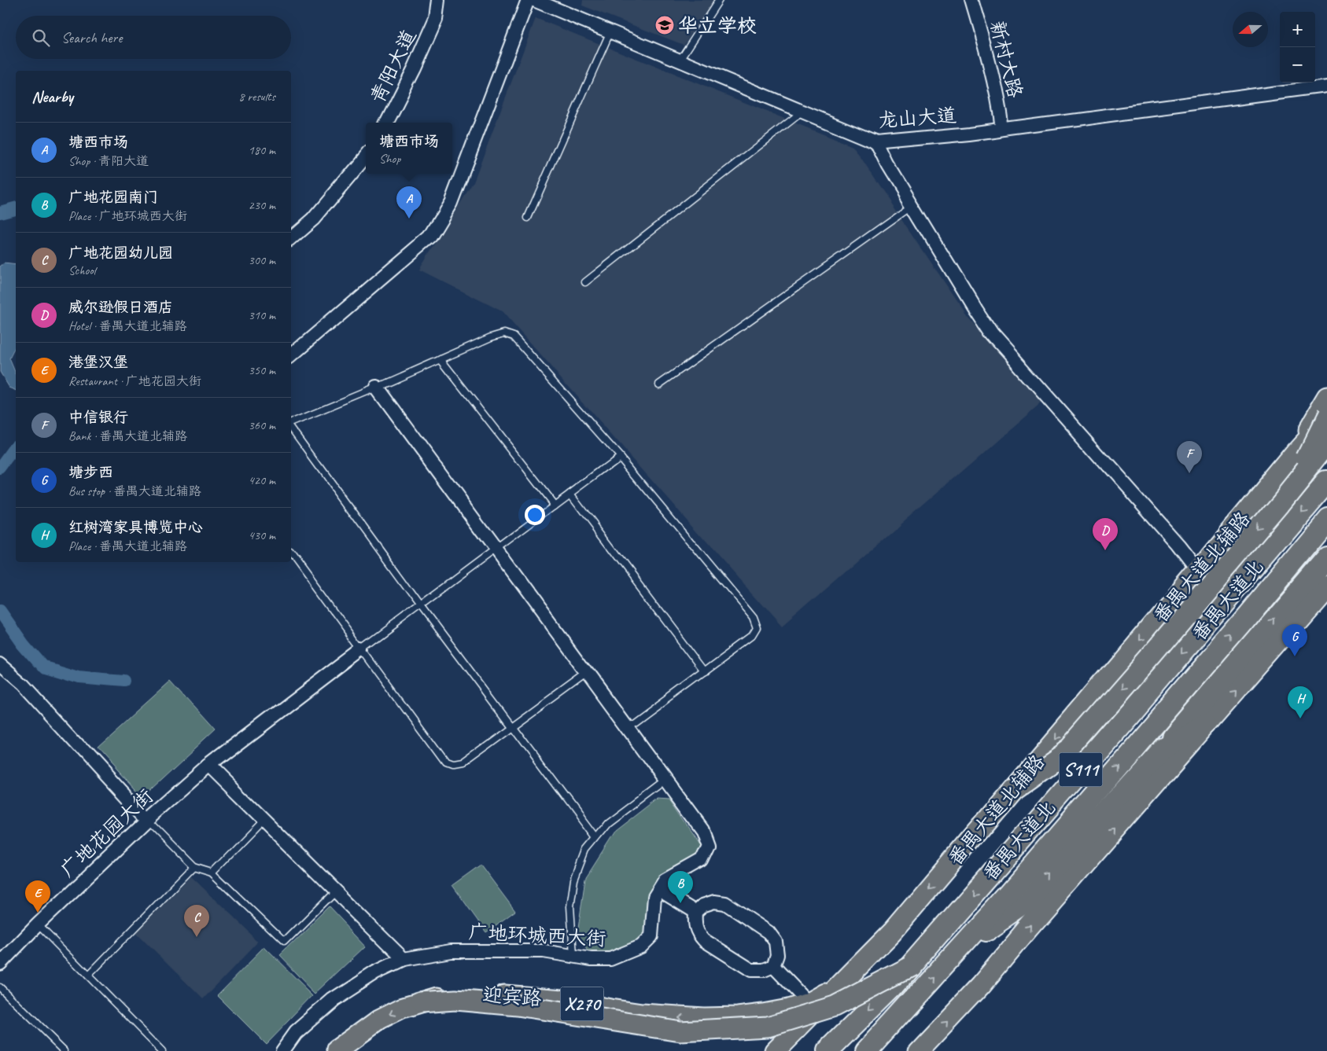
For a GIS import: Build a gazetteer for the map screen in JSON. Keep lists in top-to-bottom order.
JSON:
{
  "streets": {
    "highway": ["番禺大道北", "S111"],
    "main road": ["番禺大道北辅路", "迎宾路", "X270"],
    "street": [
      "新村大路",
      "青阳大道",
      "龙山大道",
      "广地花园大街",
      "广地环城西大街"
    ]
  },
  "crossings": [
    ["新村大路", "龙山大道"],
    ["番禺大道北辅路", "迎宾路"]
  ],
  "places": {
    "school or university": ["华立学校"]
  },
  "north": "left",
  "page": {
    "map_buttons": ["+", "−"],
    "search": "Search here",
    "heading": ["Nearby", "8 results"],
    "list": [
      {
        "mark": "A",
        "name": "塘西市场",
        "note": "Shop · 青阳大道",
        "value": "180 m"
      },
      {
        "mark": "B",
        "name": "广地花园南门",
        "note": "Place · 广地环城西大街",
        "value": "230 m"
      },
      {
        "mark": "C",
        "name": "广地花园幼儿园",
        "note": "School",
        "value": "300 m"
      },
      {
        "mark": "D",
        "name": "威尔逊假日酒店",
        "note": "Hotel · 番禺大道北辅路",
        "value": "310 m"
      },
      {
        "mark": "E",
        "name": "港堡汉堡",
        "note": "Restaurant · 广地花园大街",
        "value": "350 m"
      },
      {
        "mark": "F",
        "name": "中信银行",
        "note": "Bank · 番禺大道北辅路",
        "value": "360 m"
      },
      {
        "mark": "G",
        "name": "塘步西",
        "note": "Bus stop · 番禺大道北辅路",
        "value": "420 m"
      },
      {
        "mark": "H",
        "name": "红树湾家具博览中心",
        "note": "Place · 番禺大道北辅路",
        "value": "430 m"
      }
    ],
    "popup": ["塘西市场", "Shop"],
    "pins": [
      "A",
      "F",
      "D",
      "G",
      "H",
      "B",
      "E",
      "C"
    ]
  }
}
